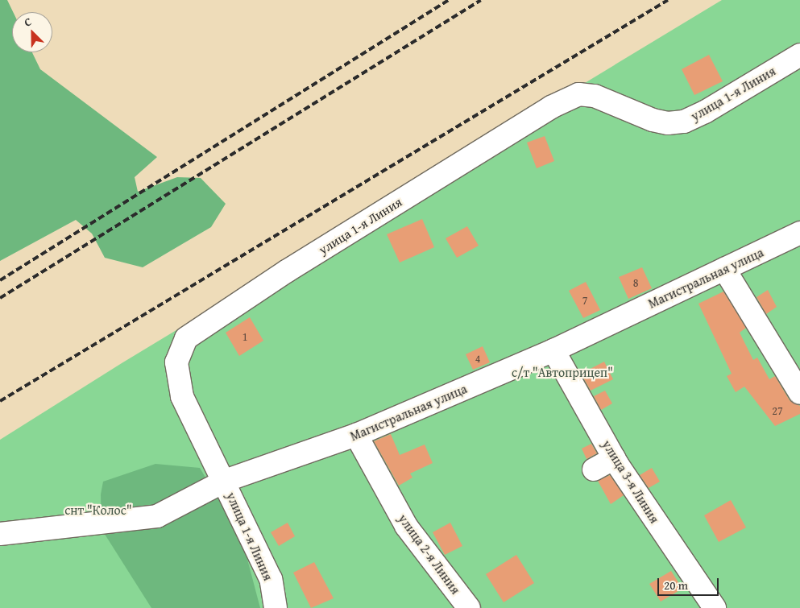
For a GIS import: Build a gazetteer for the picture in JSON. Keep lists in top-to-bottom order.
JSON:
{
  "streets": {
    "street": [
      "улица 1-я Линия",
      "Магистральная улица",
      "улица 3-я Линия",
      "улица 2-я Линия"
    ]
  },
  "crossings": [
    ["улица 1-я Линия", "Магистральная улица"],
    ["Магистральная улица", "улица 3-я Линия"],
    ["Магистральная улица", "улица 2-я Линия"]
  ],
  "parks": ["с/т \"Автоприцеп\"", "снт \"Колос\""],
  "house_numbers": [
    "8",
    "7",
    "1",
    "4",
    "27"
  ],
  "scale_bar": "20 m",
  "north": "top left"
}
